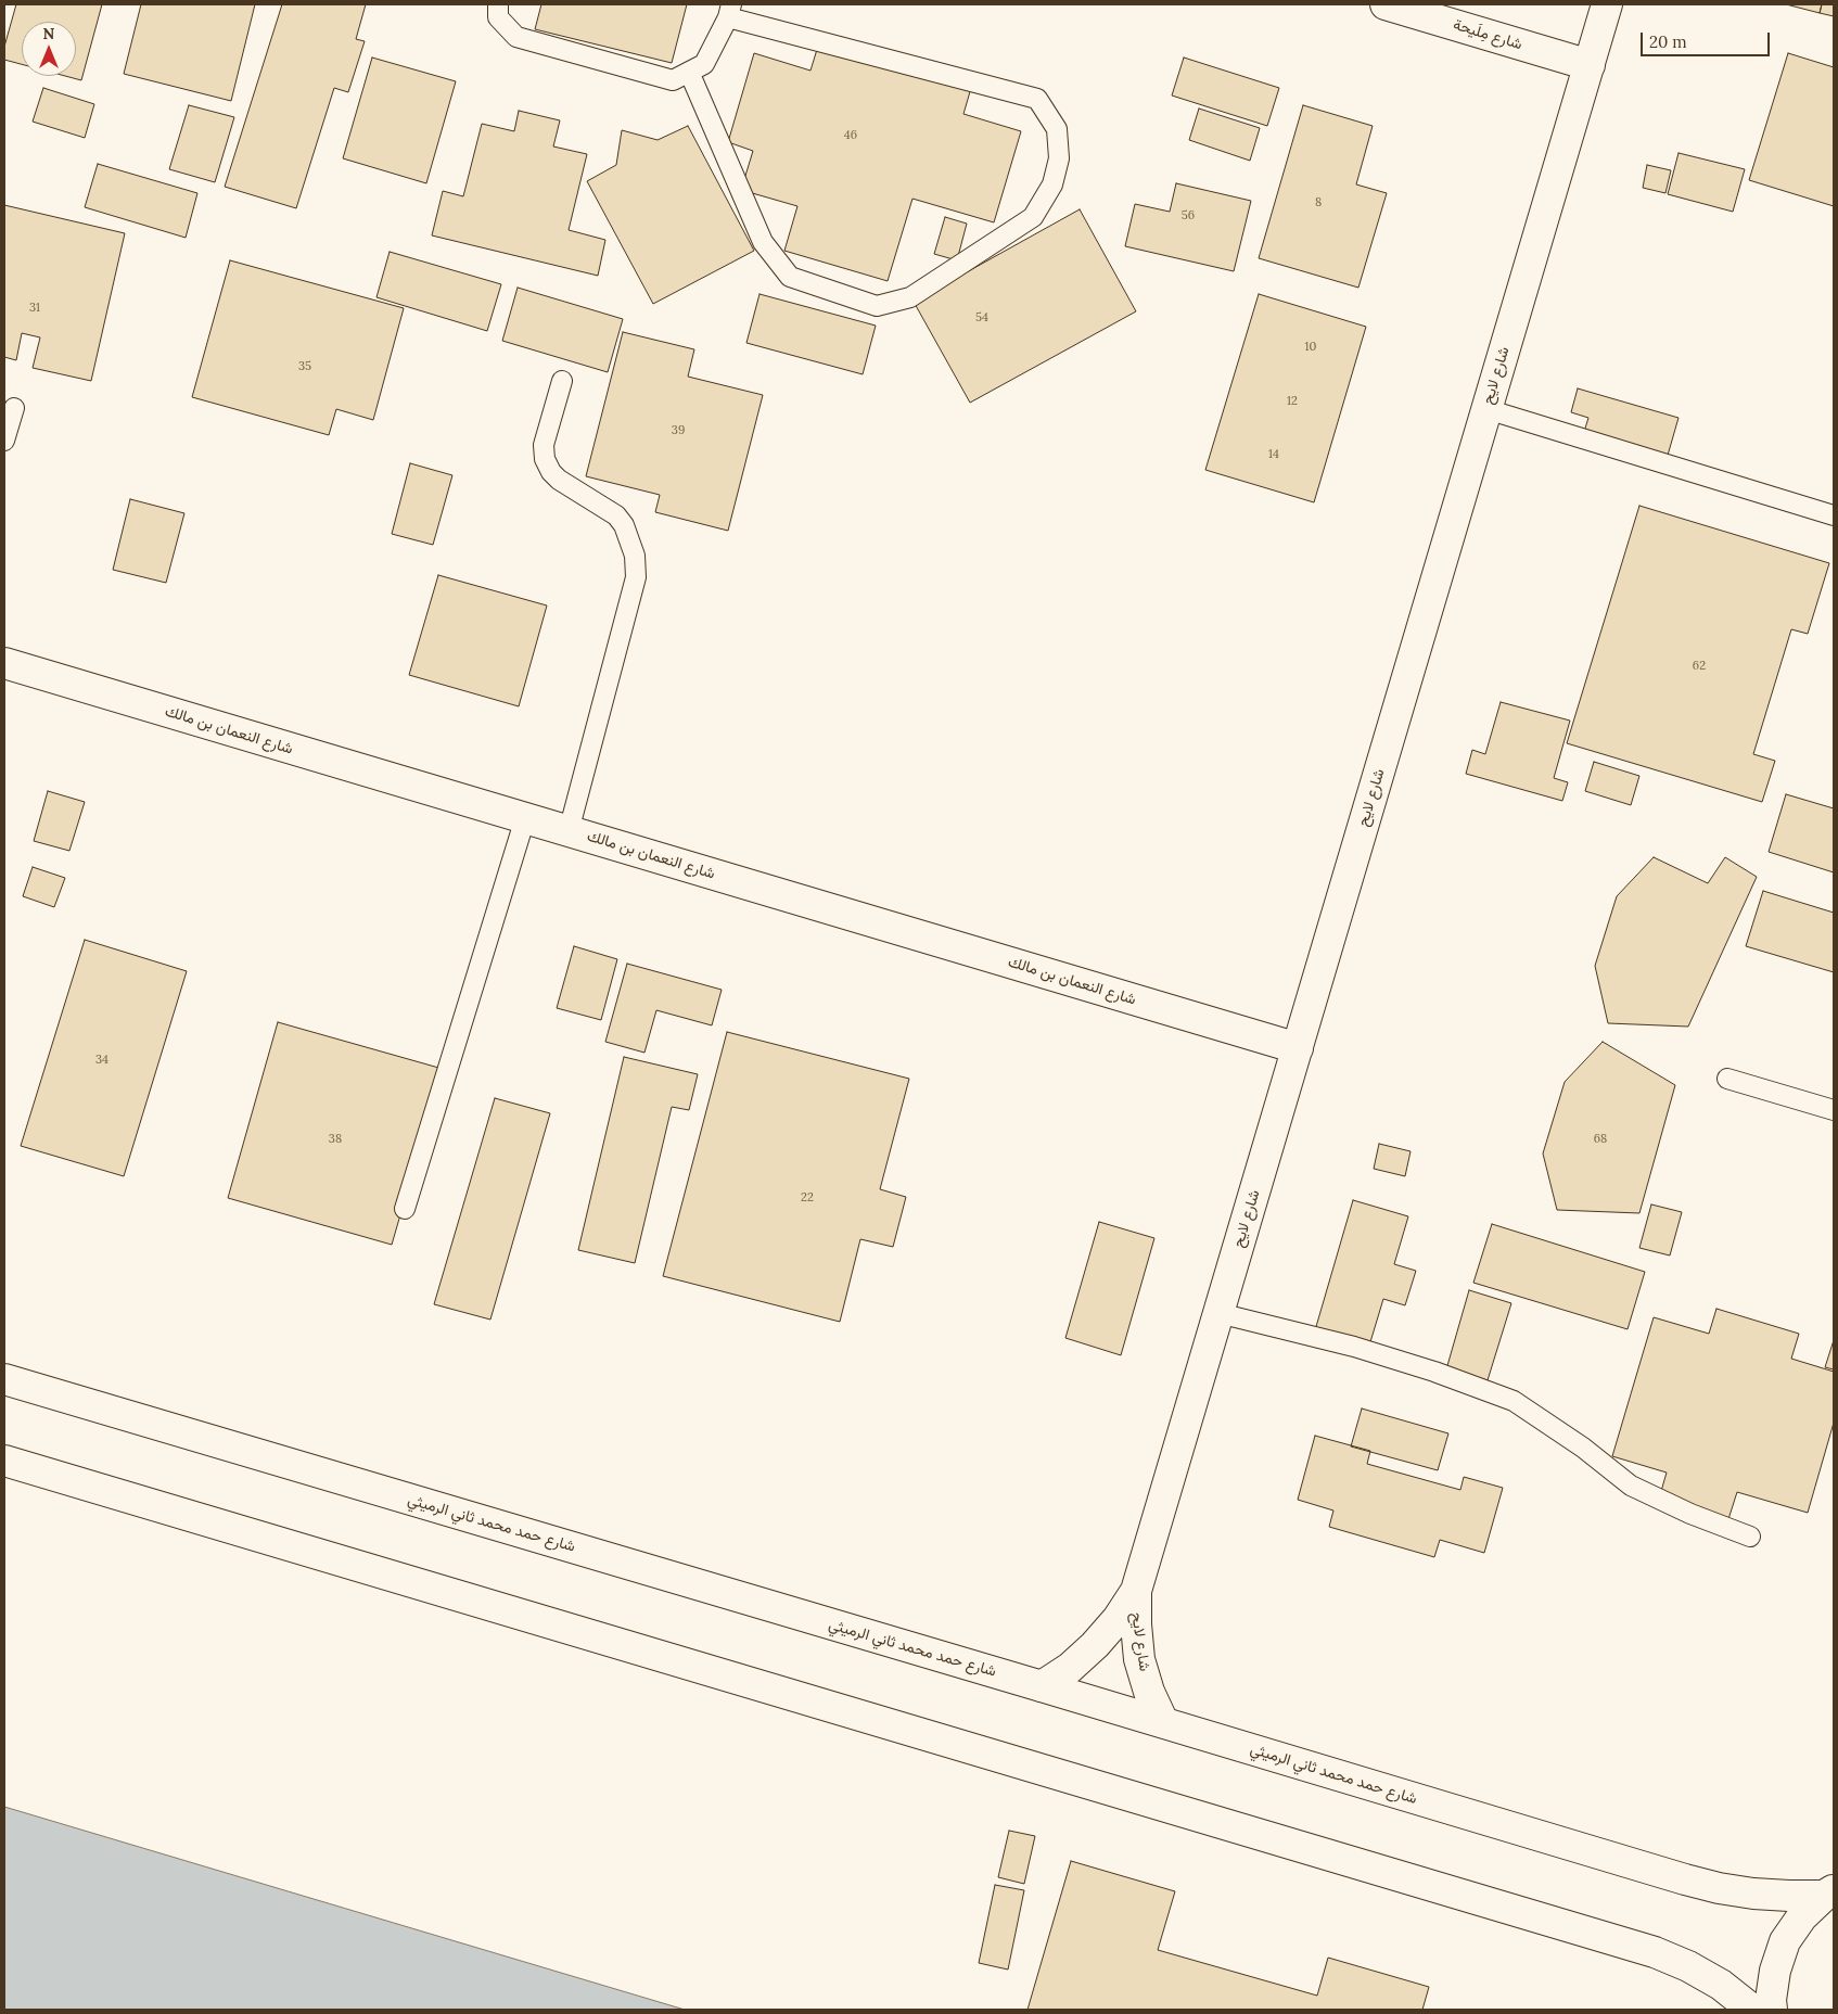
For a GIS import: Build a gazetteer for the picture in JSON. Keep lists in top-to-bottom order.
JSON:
{
  "streets": {
    "street": [
      "شارع مِلَيحة",
      "شارع لايح",
      "شارع النعمان بن مالك",
      "شارع حمد محمد ثاني الرميثي"
    ]
  },
  "crossings": [
    ["شارع مِلَيحة", "شارع لايح"],
    ["شارع لايح", "شارع النعمان بن مالك"],
    ["شارع لايح", "شارع حمد محمد ثاني الرميثي"]
  ],
  "house_numbers": [
    "46",
    "8",
    "56",
    "31",
    "54",
    "10",
    "35",
    "12",
    "39",
    "14",
    "62",
    "34",
    "38",
    "68",
    "22"
  ],
  "scale_bar": "20 m",
  "north": "top"
}
